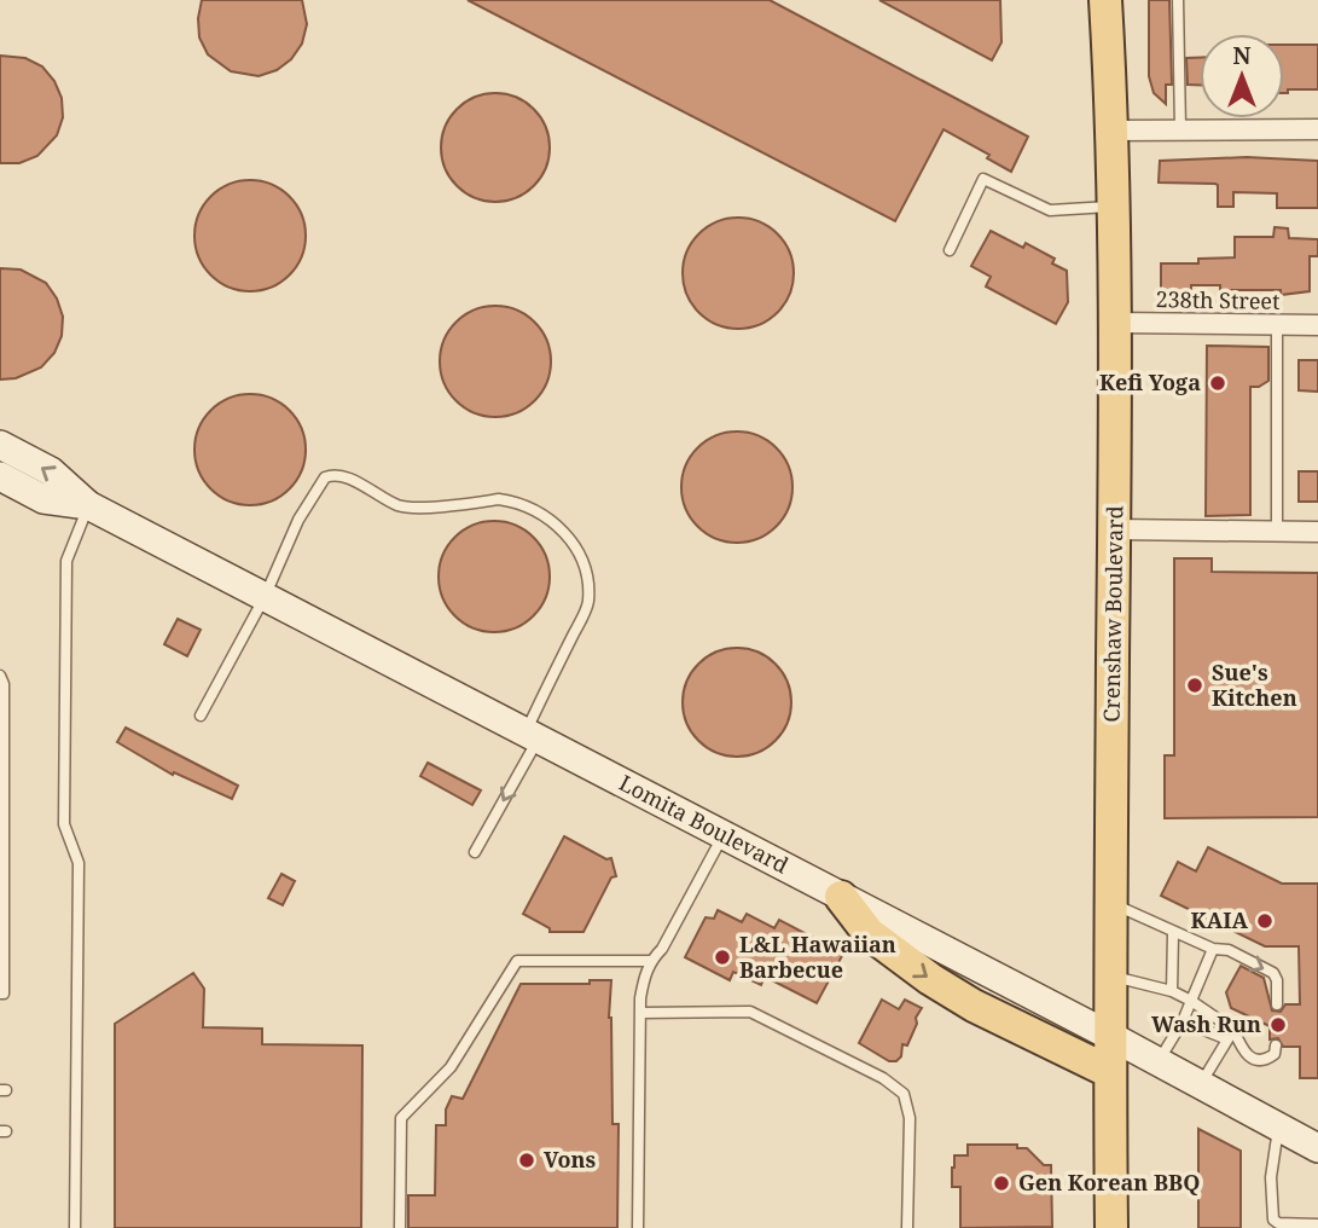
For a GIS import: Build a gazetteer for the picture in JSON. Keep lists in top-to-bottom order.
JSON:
{
  "streets": {
    "main road": ["Crenshaw Boulevard", "Lomita Boulevard"],
    "street": ["238th Street"]
  },
  "crossings": [
    ["238th Street", "Crenshaw Boulevard"],
    ["Crenshaw Boulevard", "Lomita Boulevard"]
  ],
  "places": [
    "Kefi Yoga",
    "Sue's Kitchen",
    "KAIA",
    "L&L Hawaiian Barbecue",
    "Wash Run",
    "Vons",
    "Gen Korean BBQ"
  ],
  "north": "top"
}
